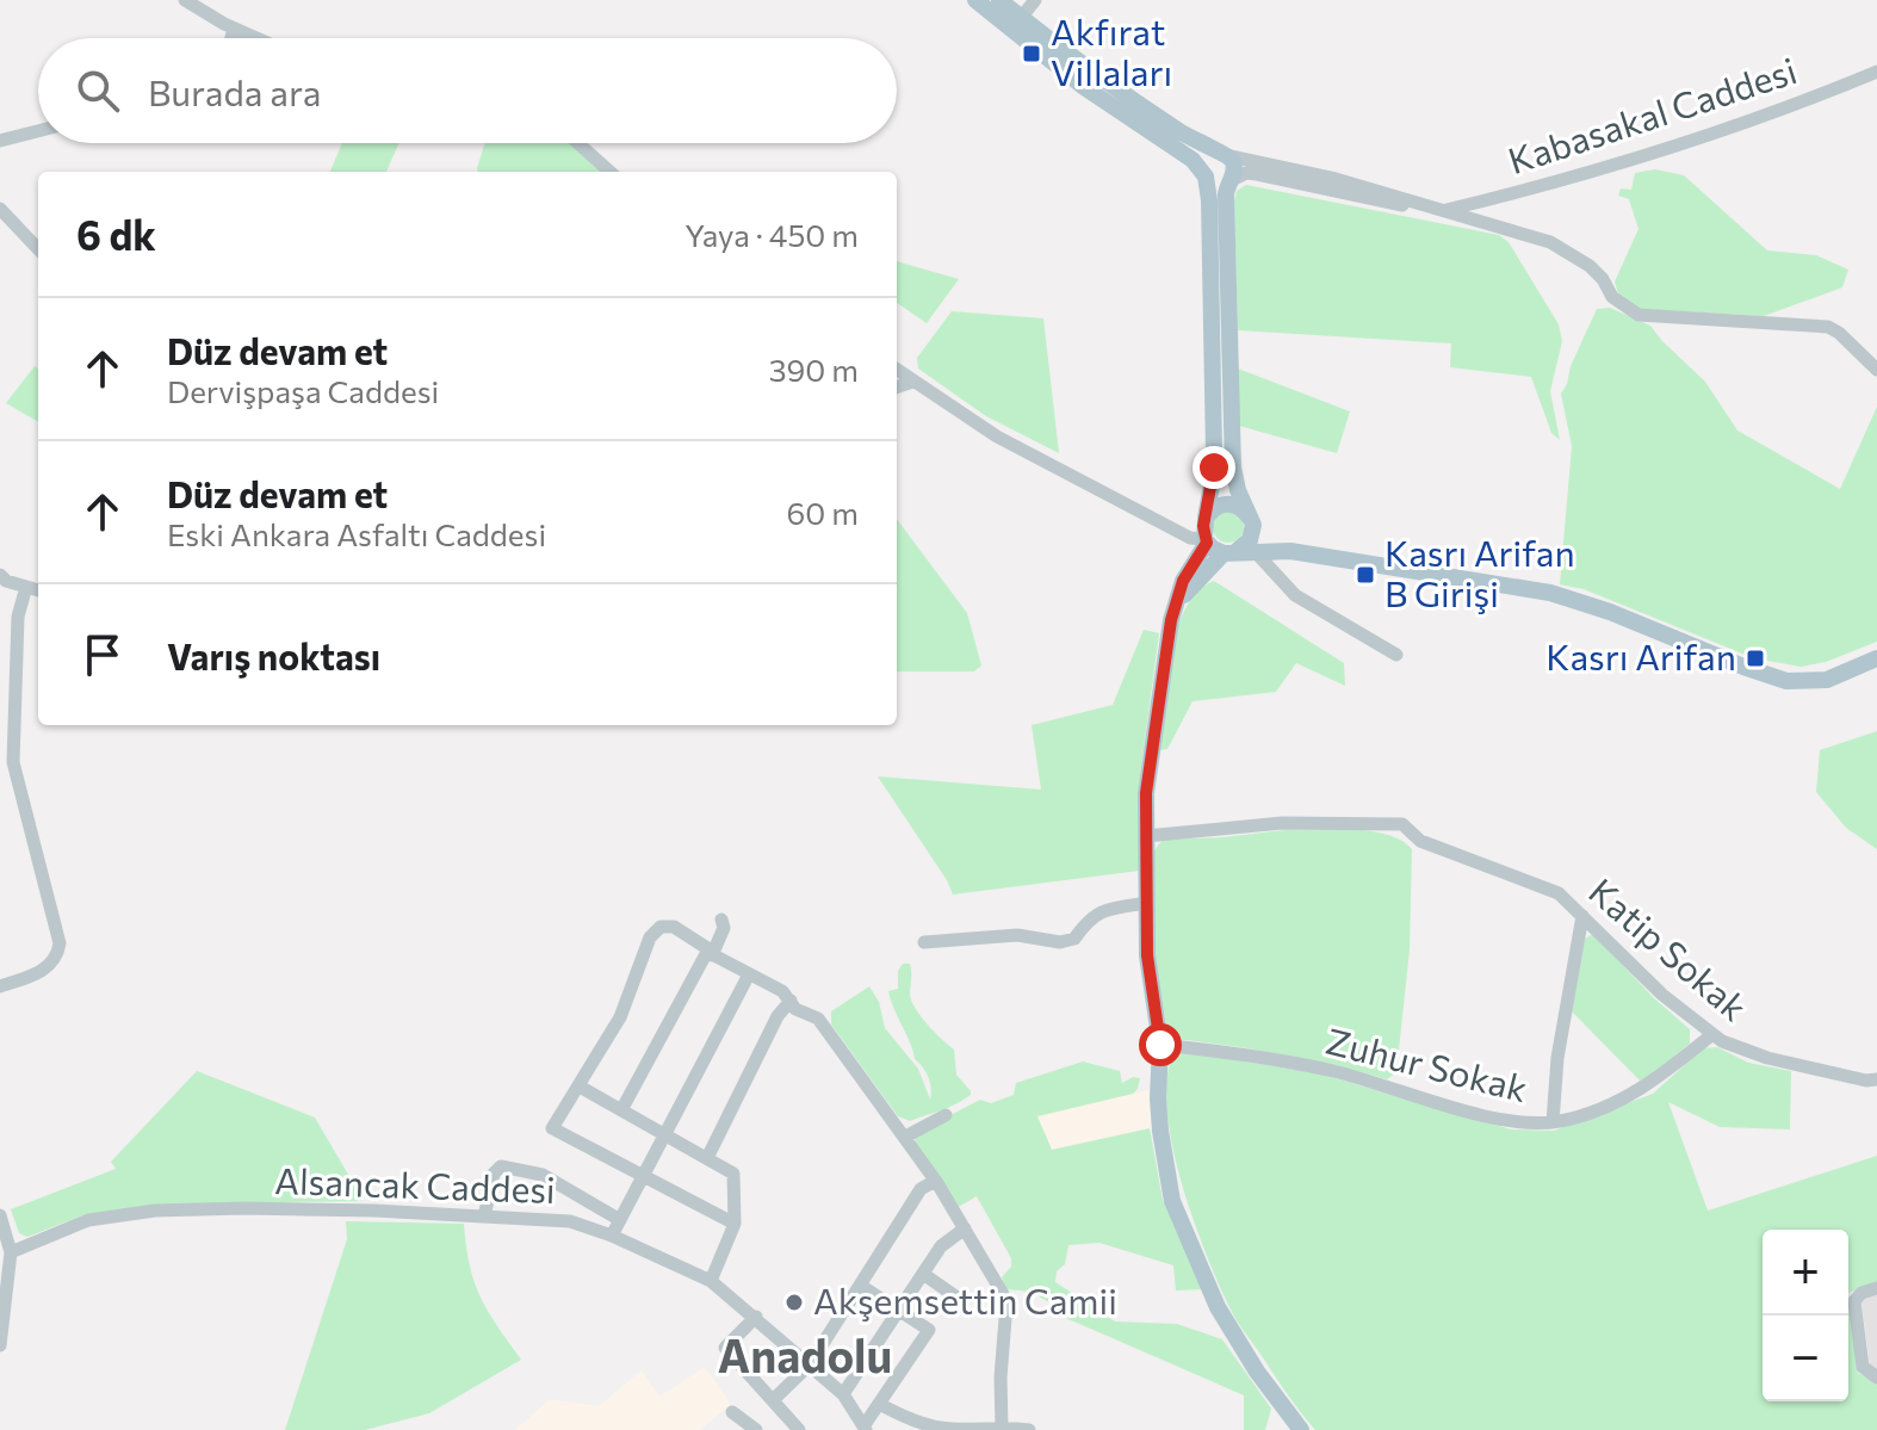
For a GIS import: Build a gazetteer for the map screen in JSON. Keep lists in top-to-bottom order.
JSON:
{
  "streets": {
    "street": [
      "Kabasakal Caddesi",
      "Katip Sokak",
      "Zuhur Sokak",
      "Alsancak Caddesi"
    ]
  },
  "crossings": [
    ["Katip Sokak", "Zuhur Sokak"]
  ],
  "districts": ["Anadolu"],
  "places": {
    "transit": ["Akfırat Villaları", "Kasrı Arifan B Girişi", "Kasrı Arifan"],
    "other": ["Akşemsettin Camii"]
  },
  "page": {
    "search": "Burada ara",
    "heading": ["6 dk", "Yaya · 450 m"],
    "list": [
      ["Düz devam et", "Dervişpaşa Caddesi", "390 m"],
      ["Düz devam et", "Eski Ankara Asfaltı Caddesi", "60 m"],
      "Varış noktası"
    ],
    "map_buttons": ["+", "−"]
  }
}
